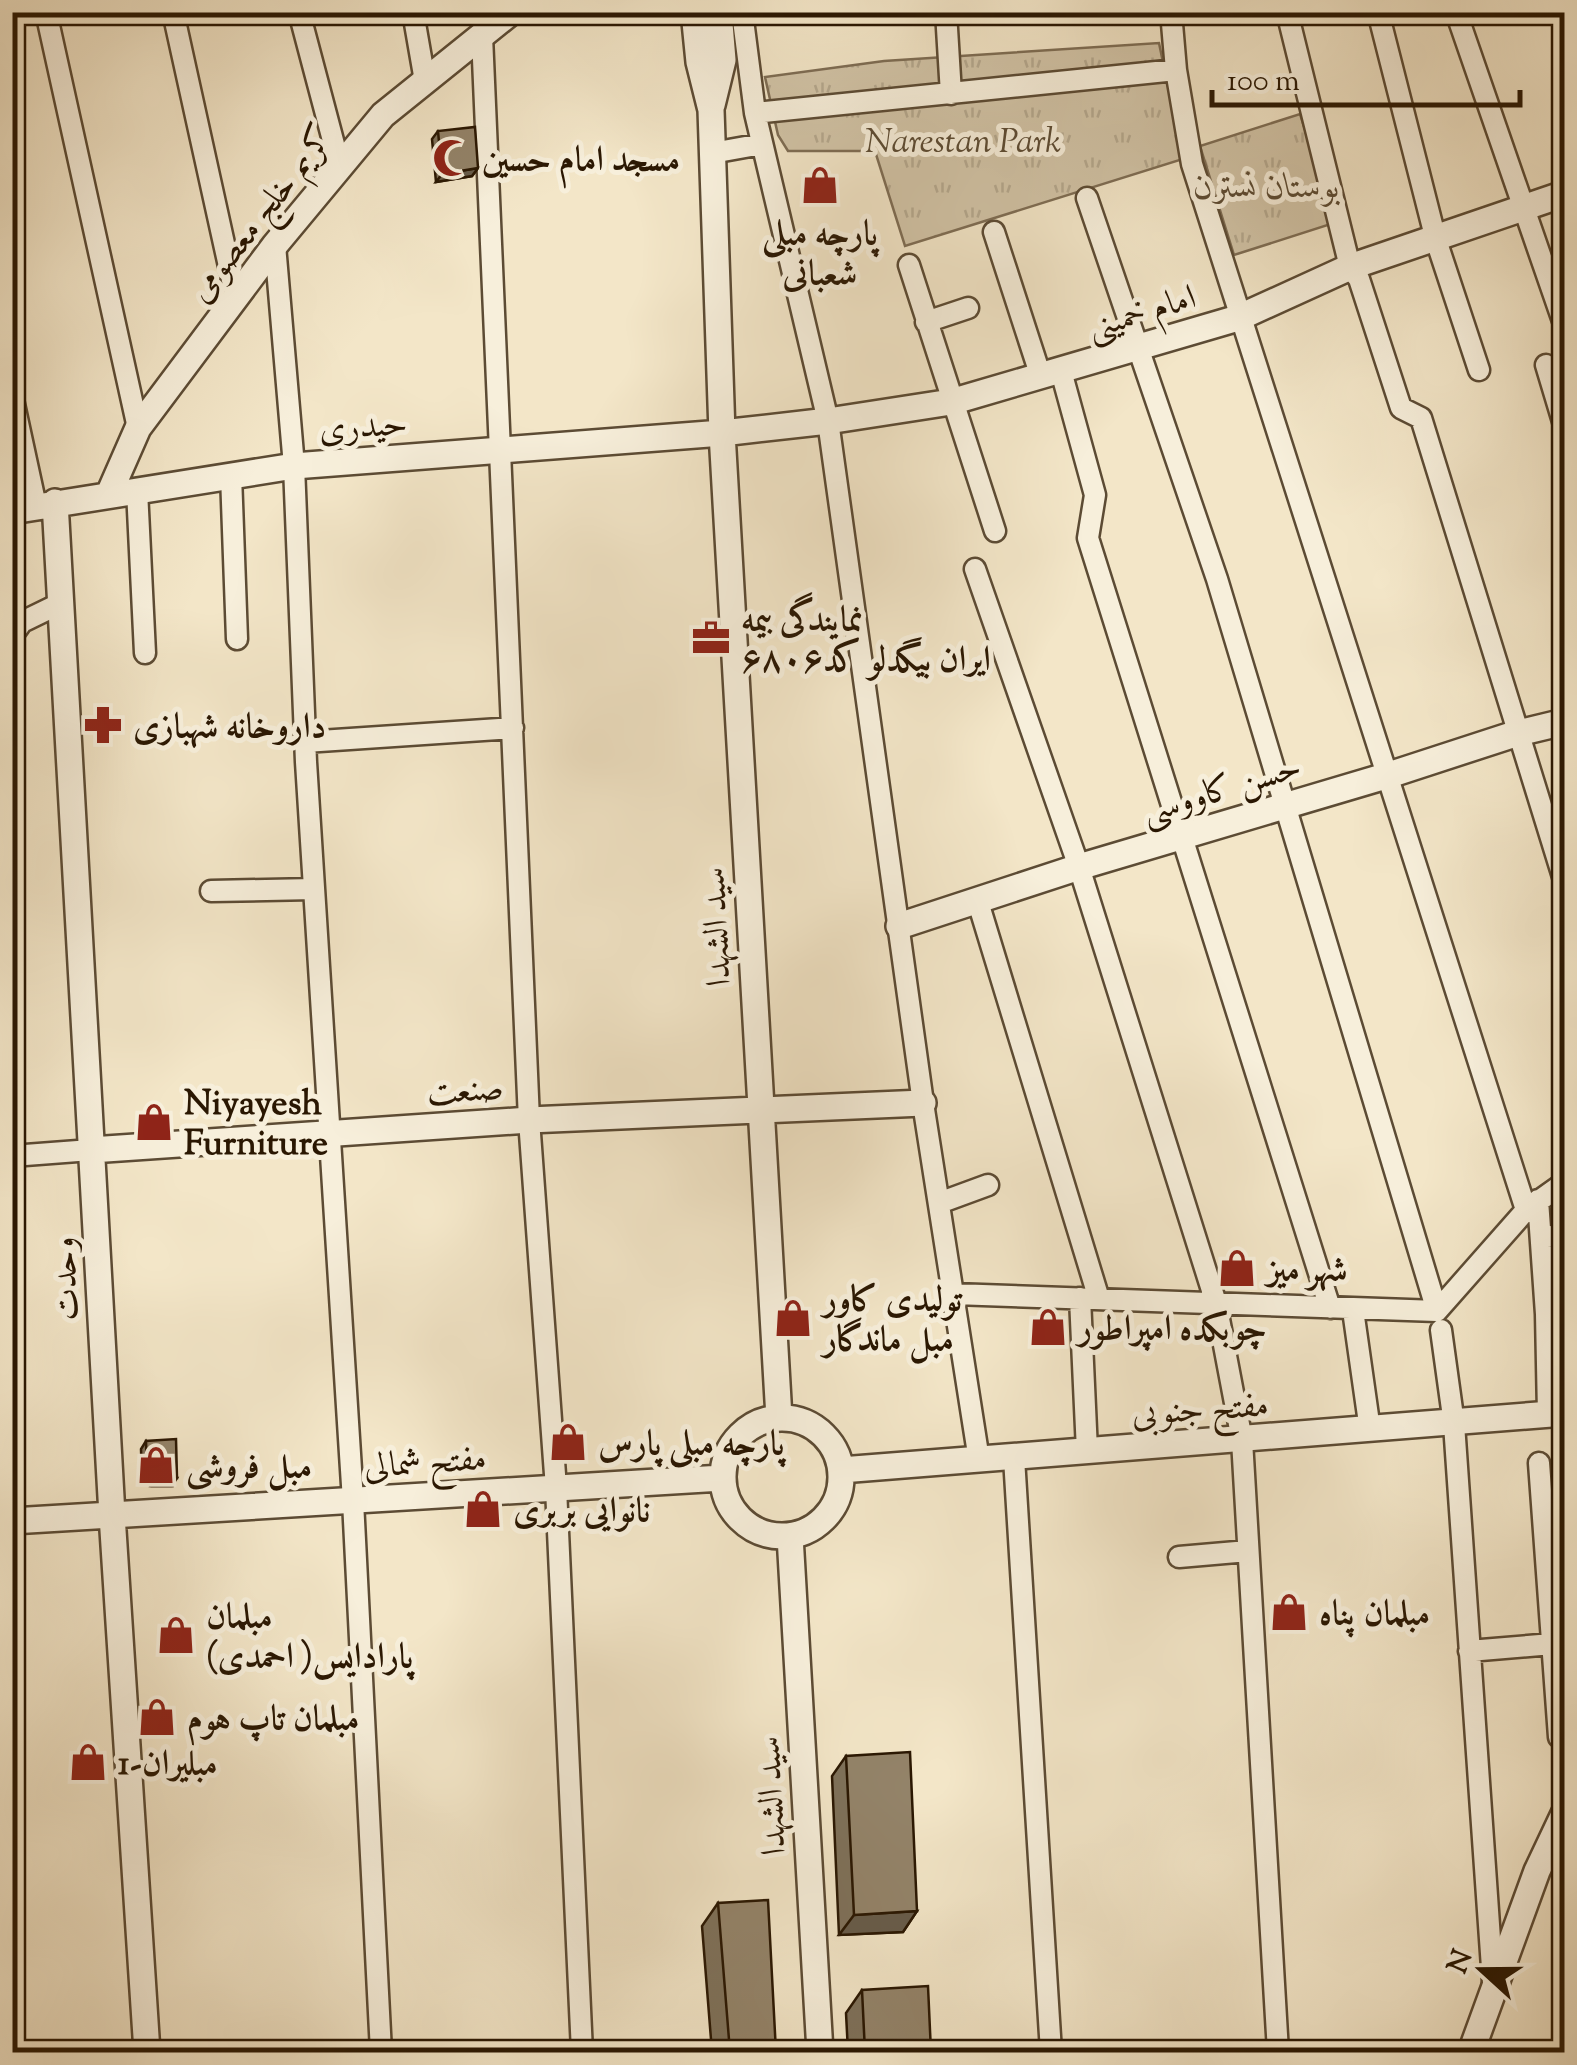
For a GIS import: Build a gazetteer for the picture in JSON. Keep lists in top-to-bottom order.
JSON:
{
  "streets": {
    "street": [
      "کریم خلج معصومی",
      "امام خمینی",
      "حیدری",
      "حسن کاووسی",
      "سید الشهدا",
      "صنعت",
      "وحدت",
      "مفتح جنوبی",
      "مفتح شمالی"
    ]
  },
  "crossings": [
    ["کریم خلج معصومی", "حیدری"],
    ["امام خمینی", "حیدری"],
    ["امام خمینی", "سید الشهدا"],
    ["حیدری", "سید الشهدا"],
    ["حیدری", "وحدت"],
    ["سید الشهدا", "صنعت"],
    ["سید الشهدا", "مفتح جنوبی"],
    ["سید الشهدا", "مفتح شمالی"],
    ["صنعت", "وحدت"],
    ["وحدت", "مفتح شمالی"],
    ["مفتح جنوبی", "مفتح شمالی"]
  ],
  "parks": ["Narestan Park", "بوستان نسترن"],
  "places": {
    "mosque": ["مسجد امام حسین"],
    "shop": [
      "پارچه مبلی شعبانی",
      "Niyayesh Furniture",
      "شهر میز",
      "تولیدی کاور مبل ماندگار",
      "چوبکده امپراطور",
      "پارچه مبلی پارس",
      "مبل فروشی",
      "نانوایی بربری",
      "مبلمان پناه",
      "مبلمان پارادایس( احمدی)",
      "مبلمان تاپ هوم",
      "مبلیران-1"
    ],
    "office": ["نمایندگی بیمه ایران بیگدلو کد۶۸۰۶"],
    "pharmacy": ["داروخانه شهبازی"]
  },
  "scale_bar": "100 m",
  "north": "left"
}
